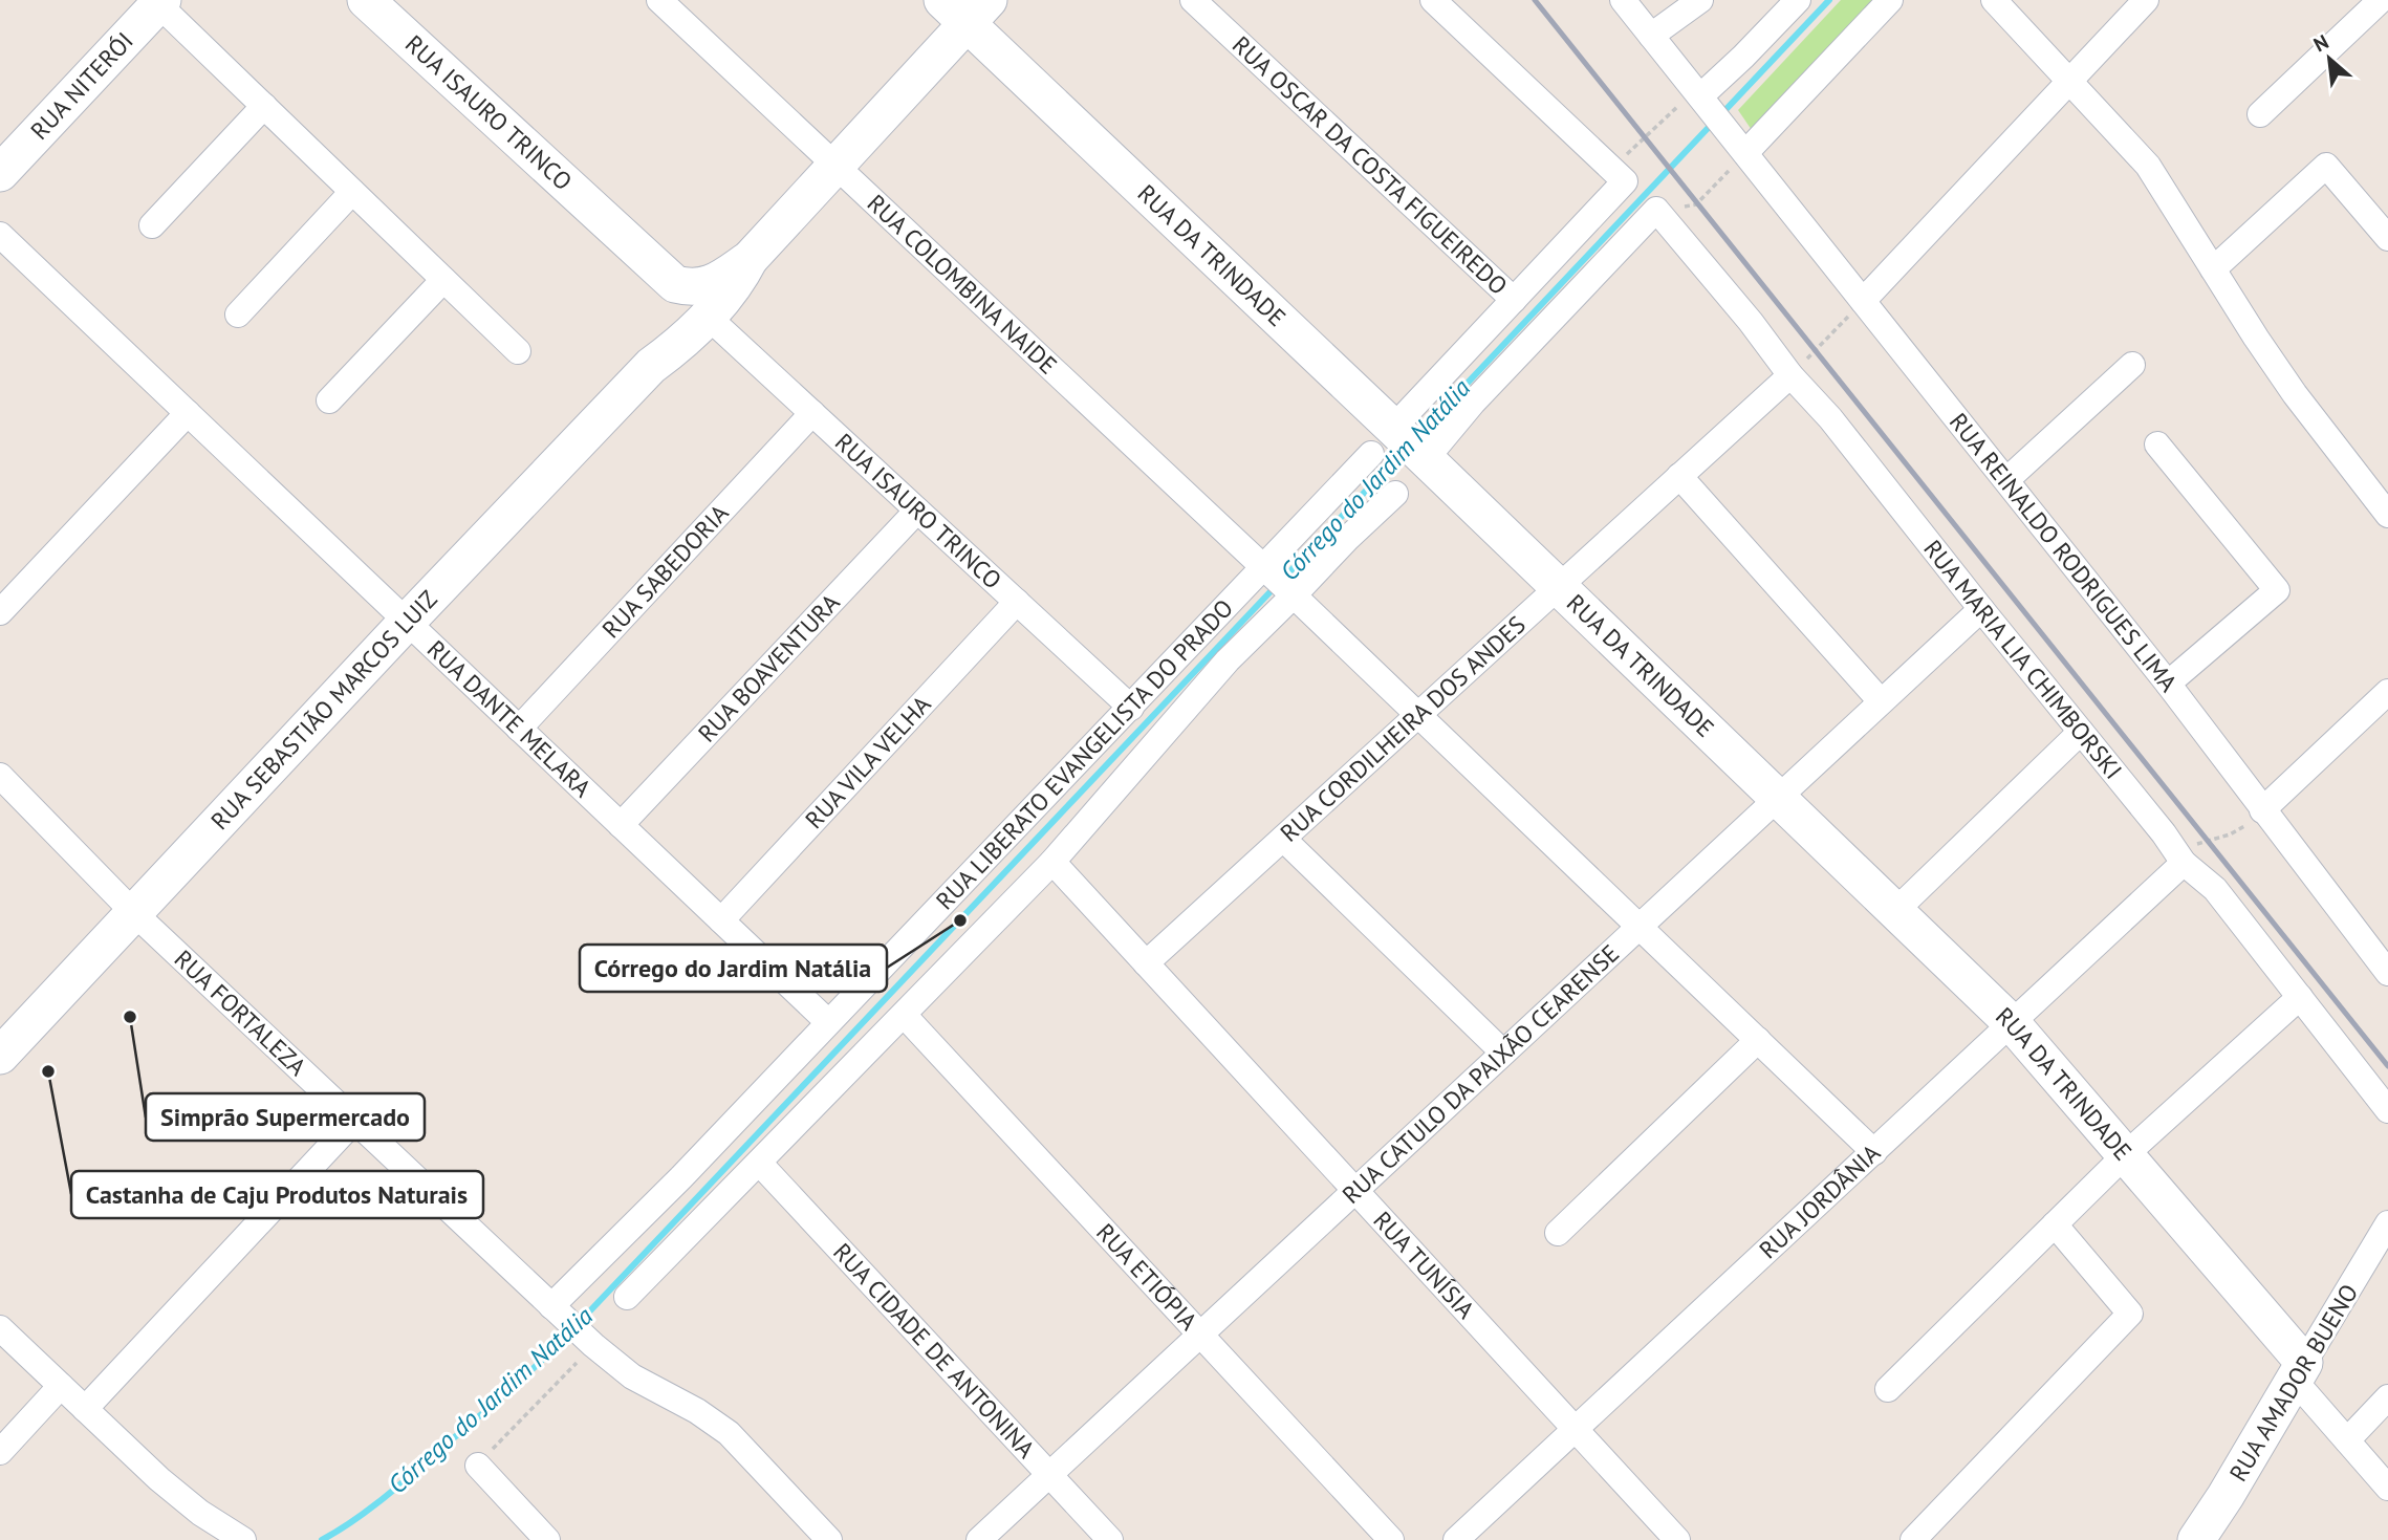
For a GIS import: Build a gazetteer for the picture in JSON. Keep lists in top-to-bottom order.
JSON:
{
  "streets": {
    "main road": [
      "RUA NITERÓI",
      "RUA ISAURO TRINCO",
      "RUA DA TRINDADE",
      "RUA SEBASTIÃO MARCOS LUIZ",
      "RUA AMADOR BUENO"
    ],
    "street": [
      "RUA OSCAR DA COSTA FIGUEIREDO",
      "RUA COLOMBINA NAIDE",
      "RUA REINALDO RODRIGUES LIMA",
      "RUA SABEDORIA",
      "RUA MARIA LIA CHIMBORSKI",
      "RUA BOAVENTURA",
      "RUA DANTE MELARA",
      "RUA CORDILHEIRA DOS ANDES",
      "RUA LIBERATO EVANGELISTA DO PRADO",
      "RUA VILA VELHA",
      "RUA FORTALEZA",
      "RUA CATULO DA PAIXÃO CEARENSE",
      "RUA JORDÂNIA",
      "RUA TUNÍSIA",
      "RUA ETIÓPIA",
      "RUA CIDADE DE ANTONINA"
    ]
  },
  "crossings": [
    ["RUA ISAURO TRINCO", "RUA SABEDORIA"],
    ["RUA ISAURO TRINCO", "RUA BOAVENTURA"],
    ["RUA ISAURO TRINCO", "RUA SEBASTIÃO MARCOS LUIZ"],
    ["RUA ISAURO TRINCO", "RUA LIBERATO EVANGELISTA DO PRADO"],
    ["RUA ISAURO TRINCO", "RUA VILA VELHA"],
    ["RUA OSCAR DA COSTA FIGUEIREDO", "RUA LIBERATO EVANGELISTA DO PRADO"],
    ["RUA DA TRINDADE", "RUA SEBASTIÃO MARCOS LUIZ"],
    ["RUA DA TRINDADE", "RUA CORDILHEIRA DOS ANDES"],
    ["RUA DA TRINDADE", "RUA LIBERATO EVANGELISTA DO PRADO"],
    ["RUA DA TRINDADE", "RUA CATULO DA PAIXÃO CEARENSE"],
    ["RUA DA TRINDADE", "RUA JORDÂNIA"],
    ["RUA DA TRINDADE", "RUA AMADOR BUENO"],
    ["RUA COLOMBINA NAIDE", "RUA SEBASTIÃO MARCOS LUIZ"],
    ["RUA COLOMBINA NAIDE", "RUA CORDILHEIRA DOS ANDES"],
    ["RUA COLOMBINA NAIDE", "RUA LIBERATO EVANGELISTA DO PRADO"],
    ["RUA COLOMBINA NAIDE", "RUA CATULO DA PAIXÃO CEARENSE"],
    ["RUA COLOMBINA NAIDE", "RUA JORDÂNIA"],
    ["RUA SABEDORIA", "RUA DANTE MELARA"],
    ["RUA MARIA LIA CHIMBORSKI", "RUA CORDILHEIRA DOS ANDES"],
    ["RUA MARIA LIA CHIMBORSKI", "RUA CATULO DA PAIXÃO CEARENSE"],
    ["RUA MARIA LIA CHIMBORSKI", "RUA JORDÂNIA"],
    ["RUA BOAVENTURA", "RUA DANTE MELARA"],
    ["RUA SEBASTIÃO MARCOS LUIZ", "RUA DANTE MELARA"],
    ["RUA SEBASTIÃO MARCOS LUIZ", "RUA FORTALEZA"],
    ["RUA DANTE MELARA", "RUA LIBERATO EVANGELISTA DO PRADO"],
    ["RUA DANTE MELARA", "RUA VILA VELHA"],
    ["RUA CORDILHEIRA DOS ANDES", "RUA TUNÍSIA"],
    ["RUA LIBERATO EVANGELISTA DO PRADO", "RUA FORTALEZA"],
    ["RUA CATULO DA PAIXÃO CEARENSE", "RUA TUNÍSIA"],
    ["RUA CATULO DA PAIXÃO CEARENSE", "RUA ETIÓPIA"],
    ["RUA CATULO DA PAIXÃO CEARENSE", "RUA CIDADE DE ANTONINA"],
    ["RUA JORDÂNIA", "RUA TUNÍSIA"]
  ],
  "water": ["Córrego do Jardim Natália"],
  "places": ["Córrego do Jardim Natália", "Simprão Supermercado", "Castanha de Caju Produtos Naturais"],
  "north": "top left"
}
